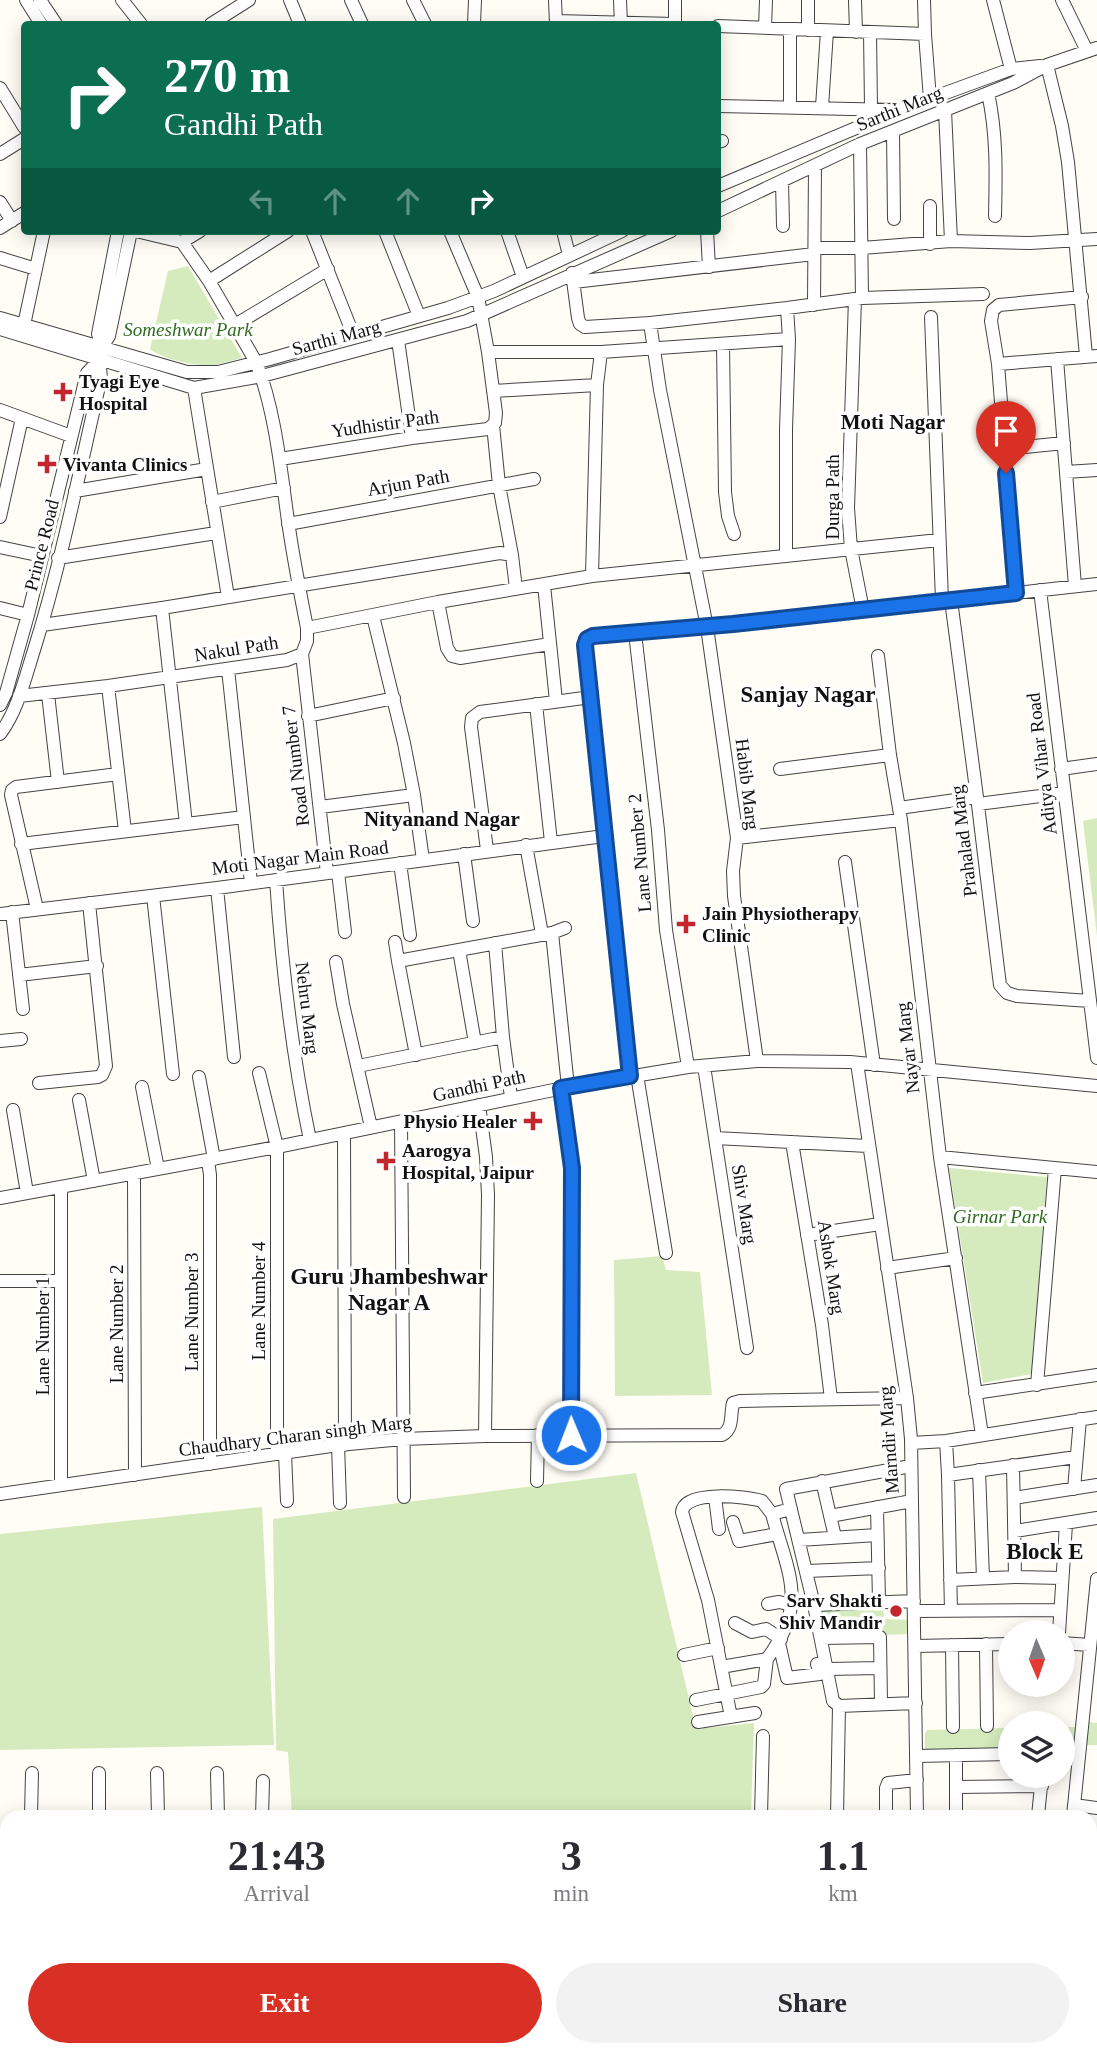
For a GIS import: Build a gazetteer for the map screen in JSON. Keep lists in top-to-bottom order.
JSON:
{
  "streets": {
    "street": [
      "Sarthi Marg",
      "Yudhistir Path",
      "Arjun Path",
      "Durga Path",
      "Prince Road",
      "Nakul Path",
      "Aditya Vihar Road",
      "Road Number 7",
      "Habib Marg",
      "Prahalad Marg",
      "Lane Number 2",
      "Moti Nagar Main Road",
      "Nehru Marg",
      "Nayar Marg",
      "Gandhi Path",
      "Shiv Marg",
      "Ashok Marg",
      "Lane Number 4",
      "Lane Number 3",
      "Lane Number 1",
      "Chaudhary Charan singh Marg",
      "Marndir Marg"
    ]
  },
  "crossings": [
    ["Sarthi Marg", "Durga Path"],
    ["Sarthi Marg", "Prince Road"],
    ["Sarthi Marg", "Nakul Path"],
    ["Yudhistir Path", "Nakul Path"],
    ["Arjun Path", "Nakul Path"],
    ["Prince Road", "Nakul Path"],
    ["Nakul Path", "Road Number 7"],
    ["Aditya Vihar Road", "Prahalad Marg"],
    ["Road Number 7", "Moti Nagar Main Road"],
    ["Habib Marg", "Gandhi Path"],
    ["Lane Number 2", "Gandhi Path"],
    ["Lane Number 2", "Chaudhary Charan singh Marg"],
    ["Moti Nagar Main Road", "Nehru Marg"],
    ["Nehru Marg", "Gandhi Path"],
    ["Nayar Marg", "Gandhi Path"],
    ["Gandhi Path", "Shiv Marg"],
    ["Gandhi Path", "Lane Number 4"],
    ["Gandhi Path", "Lane Number 3"],
    ["Gandhi Path", "Lane Number 1"],
    ["Gandhi Path", "Marndir Marg"],
    ["Ashok Marg", "Chaudhary Charan singh Marg"],
    ["Lane Number 4", "Chaudhary Charan singh Marg"],
    ["Lane Number 3", "Chaudhary Charan singh Marg"],
    ["Lane Number 1", "Chaudhary Charan singh Marg"],
    ["Chaudhary Charan singh Marg", "Marndir Marg"]
  ],
  "districts": [
    "Moti Nagar",
    "Sanjay Nagar",
    "Nityanand Nagar",
    "Guru Jhambeshwar Nagar A",
    "Block E"
  ],
  "parks": ["Someshwar Park", "Girnar Park"],
  "places": {
    "health": [
      "Tyagi Eye Hospital",
      "Vivanta Clinics",
      "Jain Physiotherapy Clinic",
      "Physio Healer",
      "Aarogya Hospital, Jaipur"
    ],
    "other": ["Sarv Shakti Shiv Mandir"]
  },
  "north": "bottom",
  "page": {
    "turn": ["270 m", "Gandhi Path"],
    "eta": [
      "21:43",
      "Arrival",
      "3",
      "min",
      "1.1",
      "km"
    ],
    "buttons": ["Exit", "Share"]
  }
}
